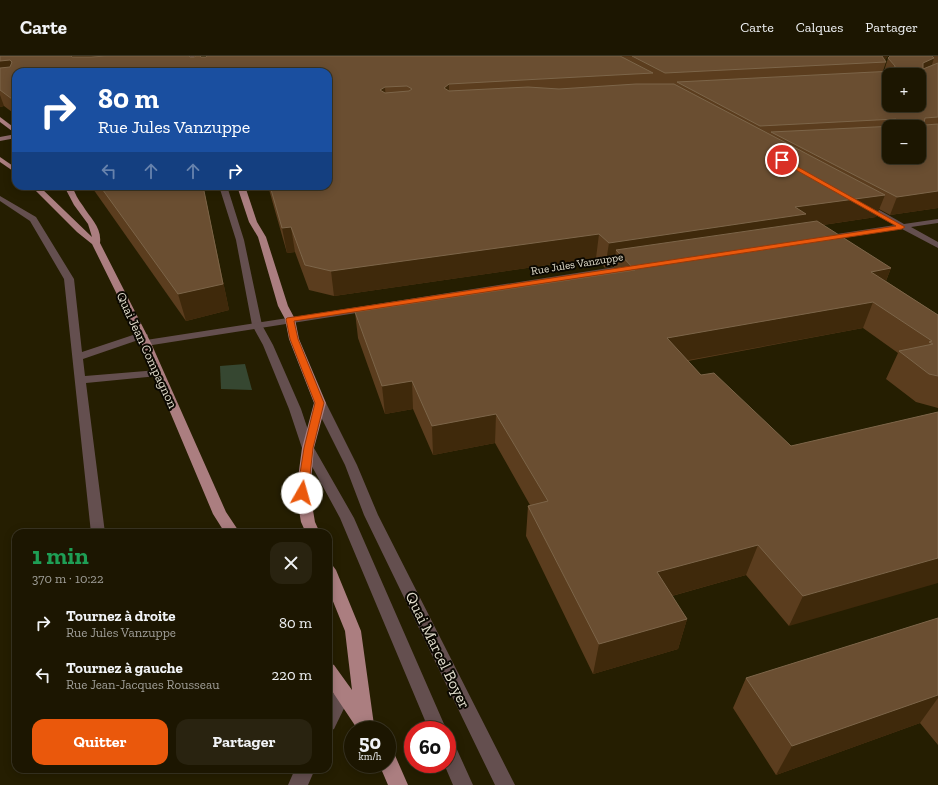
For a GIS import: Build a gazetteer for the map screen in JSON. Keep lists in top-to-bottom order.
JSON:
{
  "streets": {
    "main road": ["Quai Jean Compagnon"],
    "street": ["Rue Jules Vanzuppe", "Quai Marcel Boyer"]
  },
  "crossings": [
    ["Rue Jules Vanzuppe", "Quai Jean Compagnon"],
    ["Rue Jules Vanzuppe", "Quai Marcel Boyer"]
  ],
  "page": {
    "header": "Carte",
    "nav": ["Carte", "Calques", "Partager"],
    "map_buttons": ["+", "−"],
    "turn": ["80 m", "Rue Jules Vanzuppe"],
    "heading": ["1 min", "370 m · 10:22"],
    "list": [
      {
        "name": "Tournez à droite",
        "note": "Rue Jules Vanzuppe",
        "value": "80 m"
      },
      {
        "name": "Tournez à gauche",
        "note": "Rue Jean-Jacques Rousseau",
        "value": "220 m"
      }
    ],
    "buttons": ["Quitter", "Partager"],
    "speed": "50 km/h",
    "limit": "60"
  }
}
